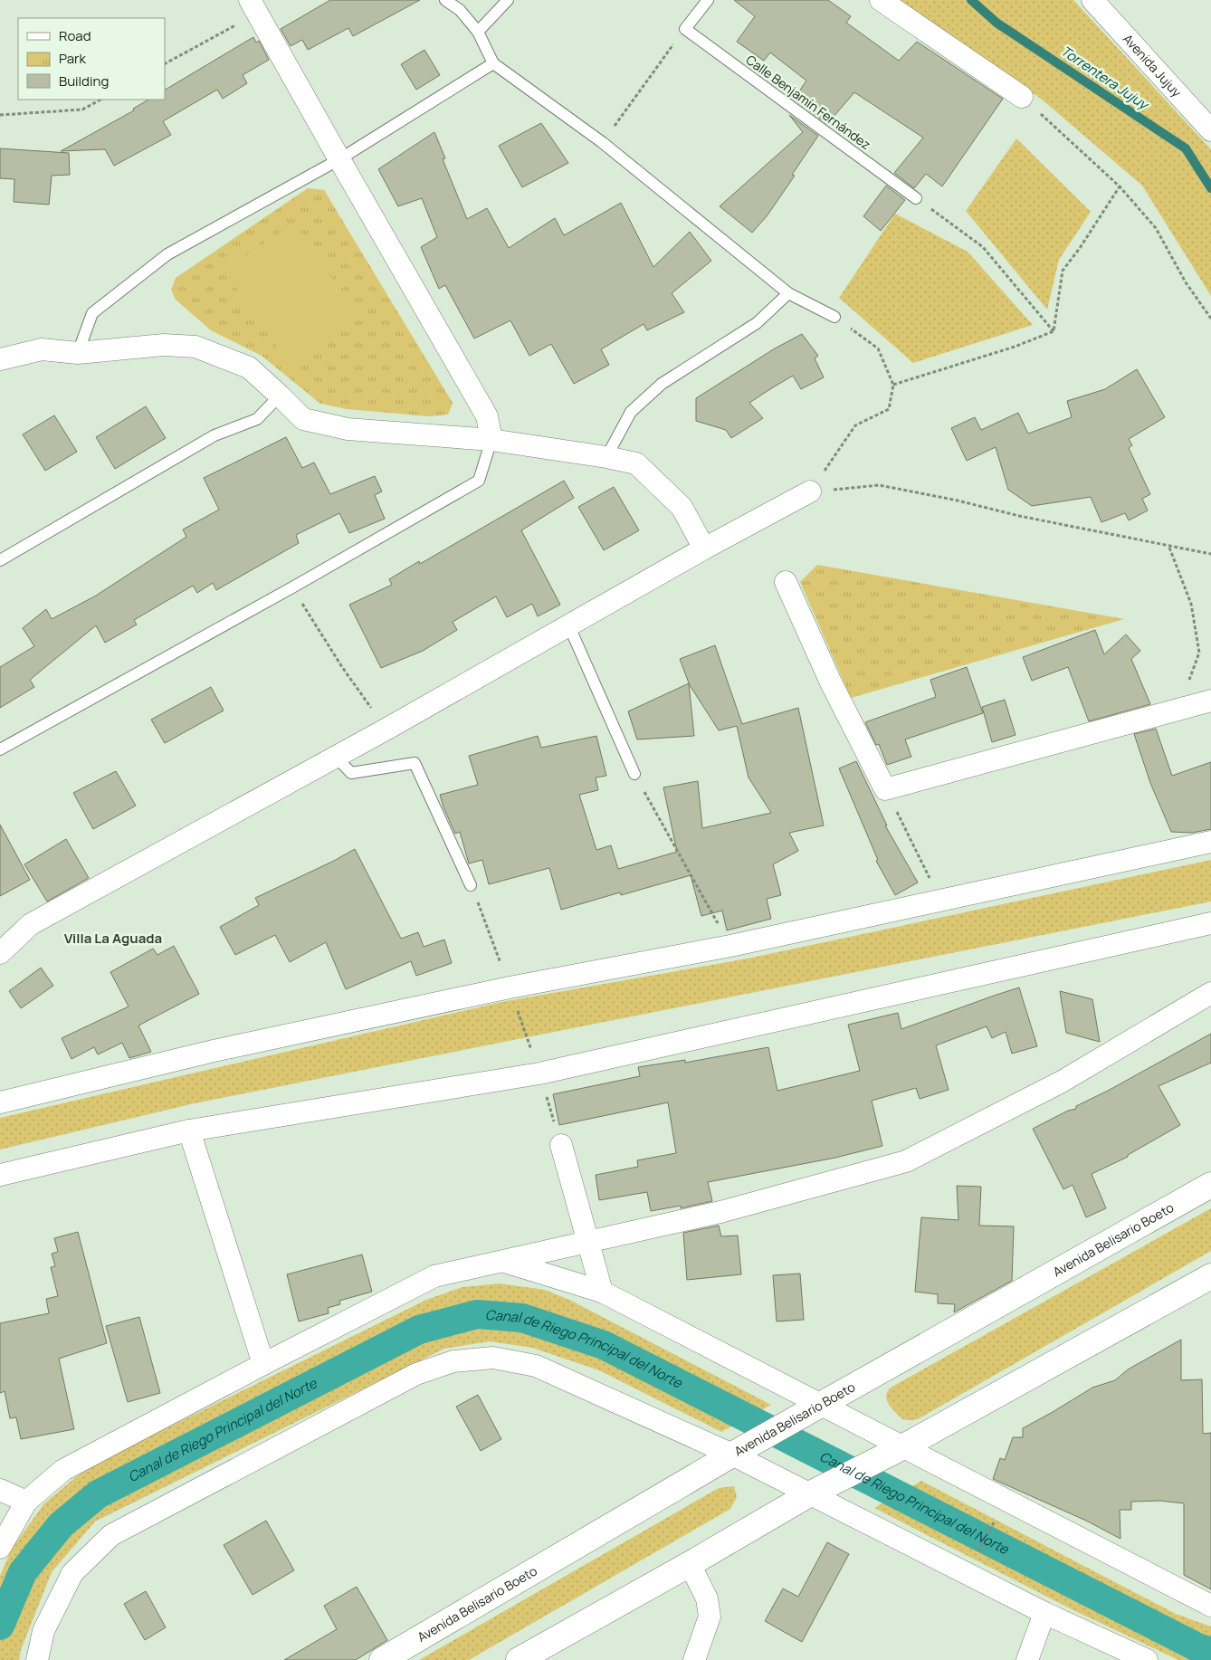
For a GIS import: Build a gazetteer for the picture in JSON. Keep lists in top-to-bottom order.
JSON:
{
  "streets": {
    "street": ["Avenida Jujuy", "Avenida Belisario Boeto"],
    "lane": ["Calle Benjamín Fernández"]
  },
  "districts": ["Villa La Aguada"],
  "water": ["Torrentera Jujuy", "Canal de Riego Principal del Norte"],
  "legend": ["Road", "Park", "Building"]
}
